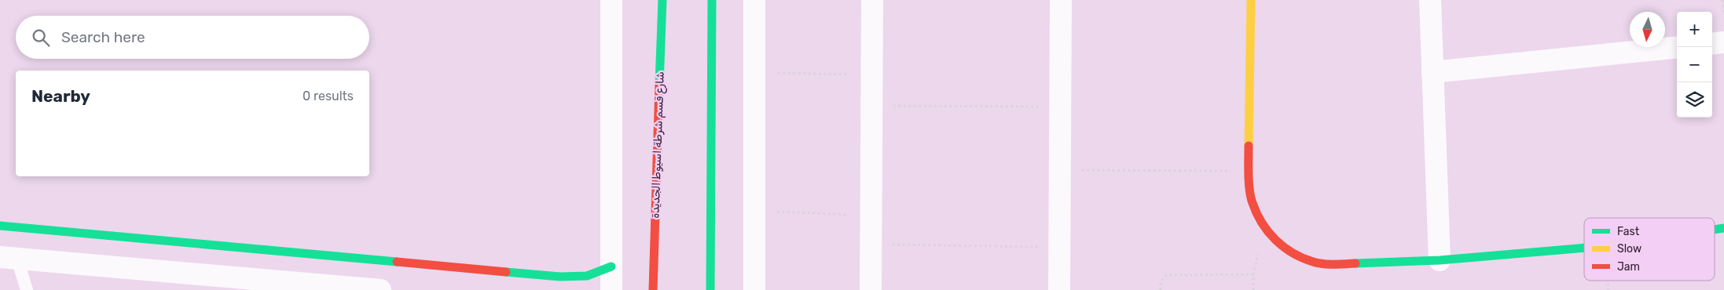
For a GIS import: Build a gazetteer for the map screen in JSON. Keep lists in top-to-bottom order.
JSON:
{
  "streets": {
    "street": ["شارع قسم شرطة اسيوط الجديدة"]
  },
  "legend": ["Fast", "Slow", "Jam"],
  "north": "bottom",
  "page": {
    "map_buttons": ["+", "−"],
    "search": "Search here",
    "heading": ["Nearby", "0 results"]
  }
}
